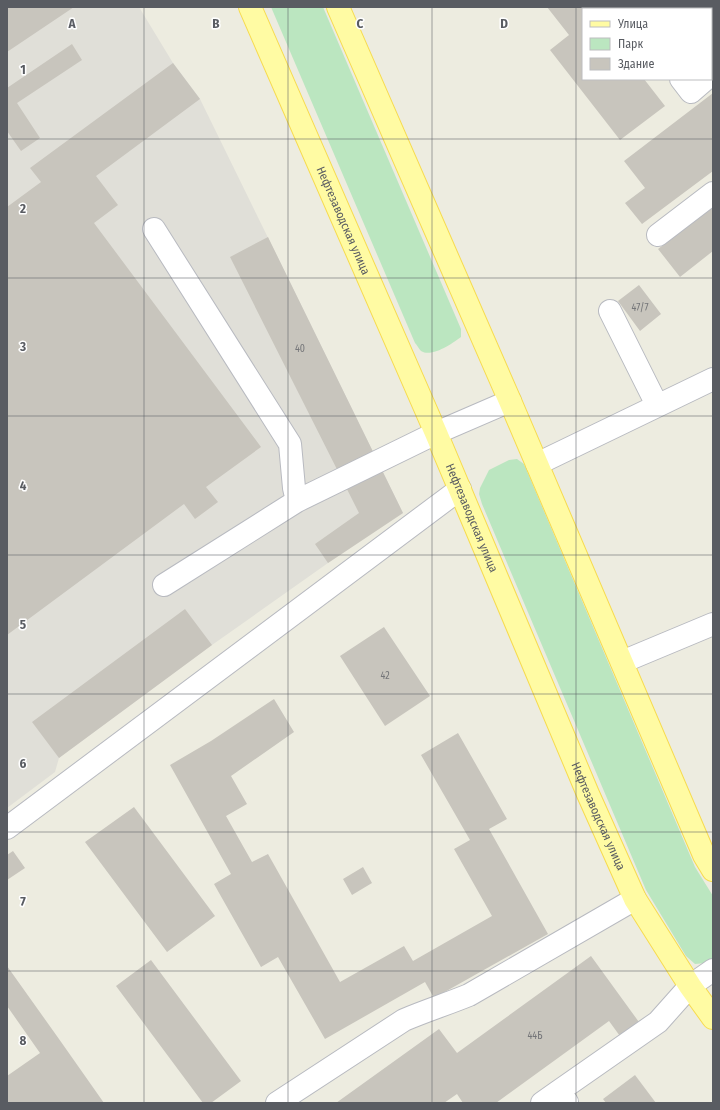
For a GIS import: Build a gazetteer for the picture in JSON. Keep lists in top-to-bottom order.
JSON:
{
  "streets": {
    "main road": ["Нефтезаводская улица"]
  },
  "house_numbers": [
    "47/7",
    "40",
    "42",
    "44Б"
  ],
  "legend": ["Улица", "Парк", "Здание"],
  "grid": {
    "columns": [
      "A",
      "B",
      "C",
      "D"
    ],
    "rows": [
      "1",
      "2",
      "3",
      "4",
      "5",
      "6",
      "7",
      "8"
    ]
  }
}
